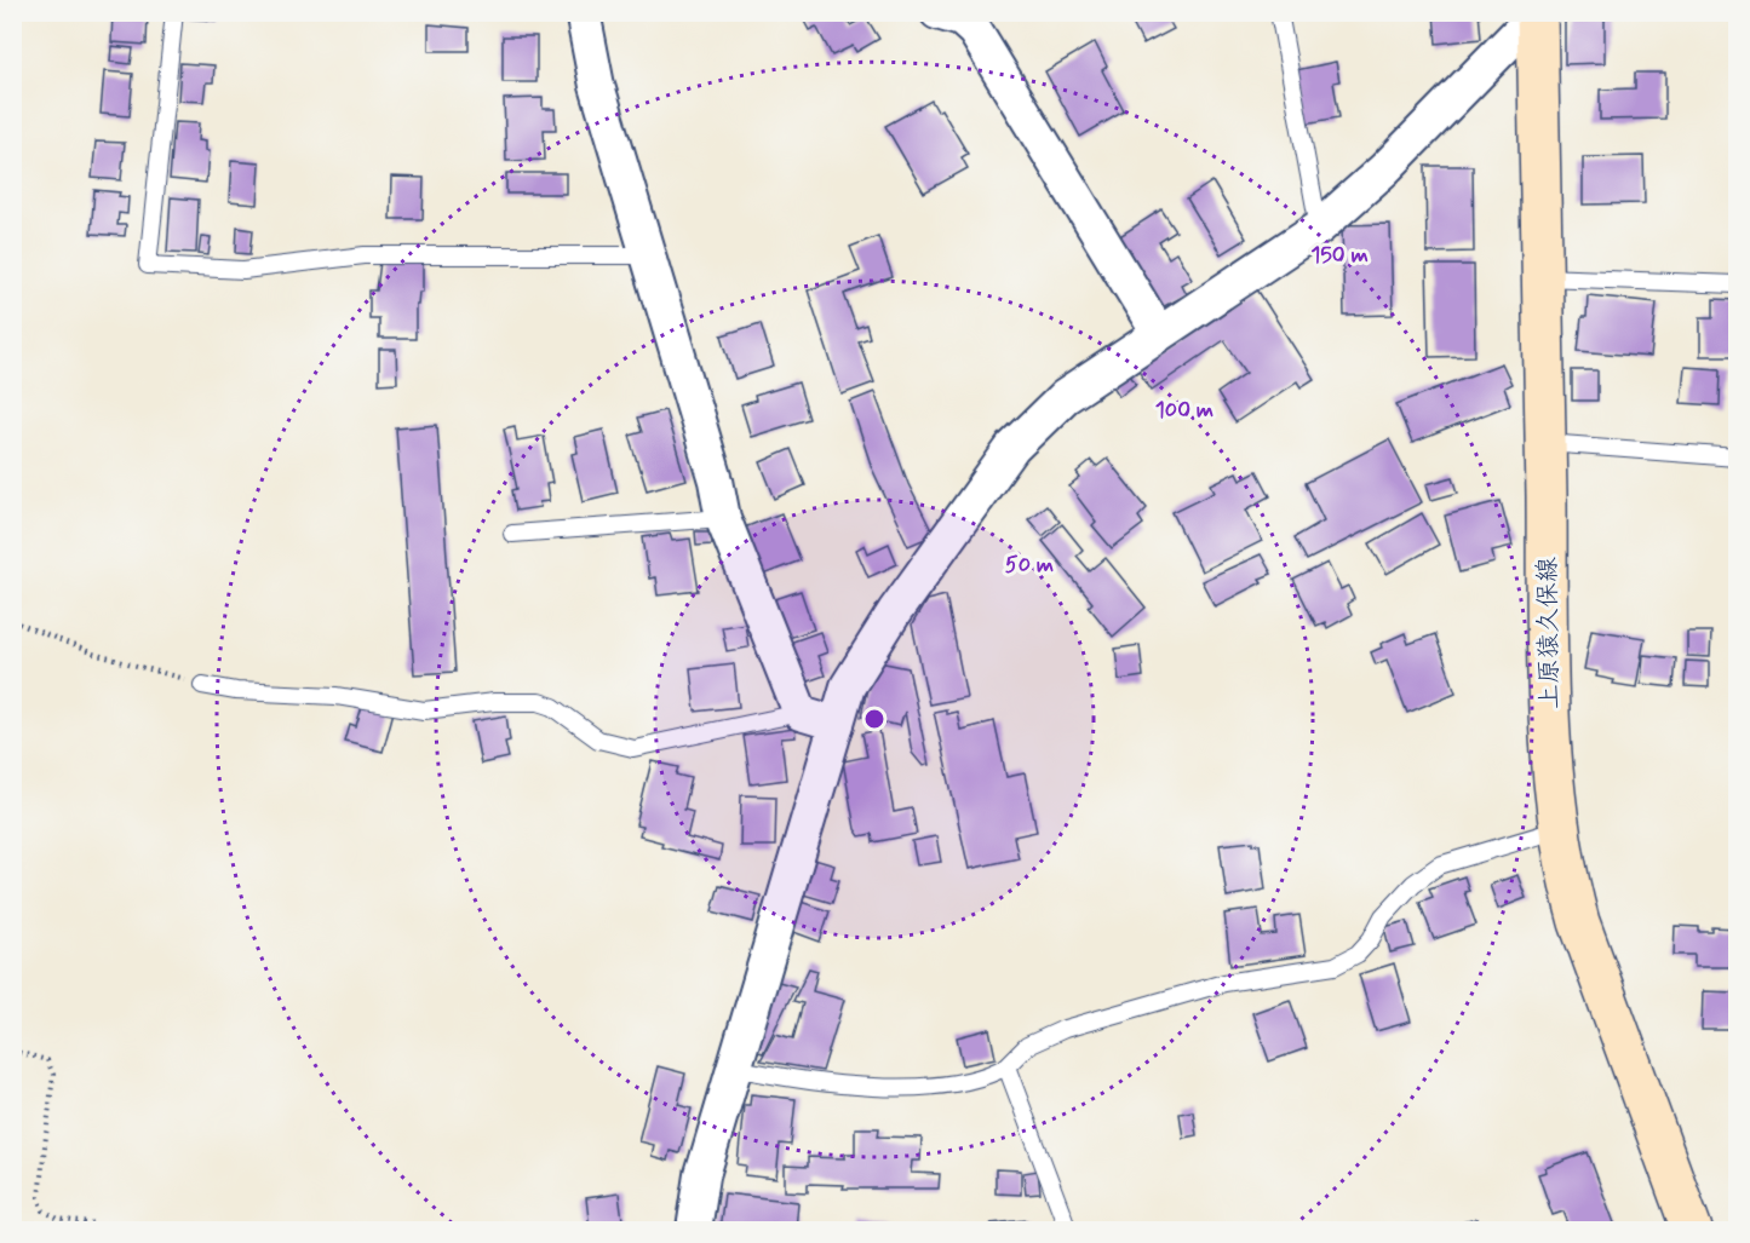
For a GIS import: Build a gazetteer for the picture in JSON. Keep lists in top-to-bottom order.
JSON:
{
  "streets": {
    "main road": ["上原猿久保線"]
  },
  "rings": ["150 m", "100 m", "50 m"]
}
